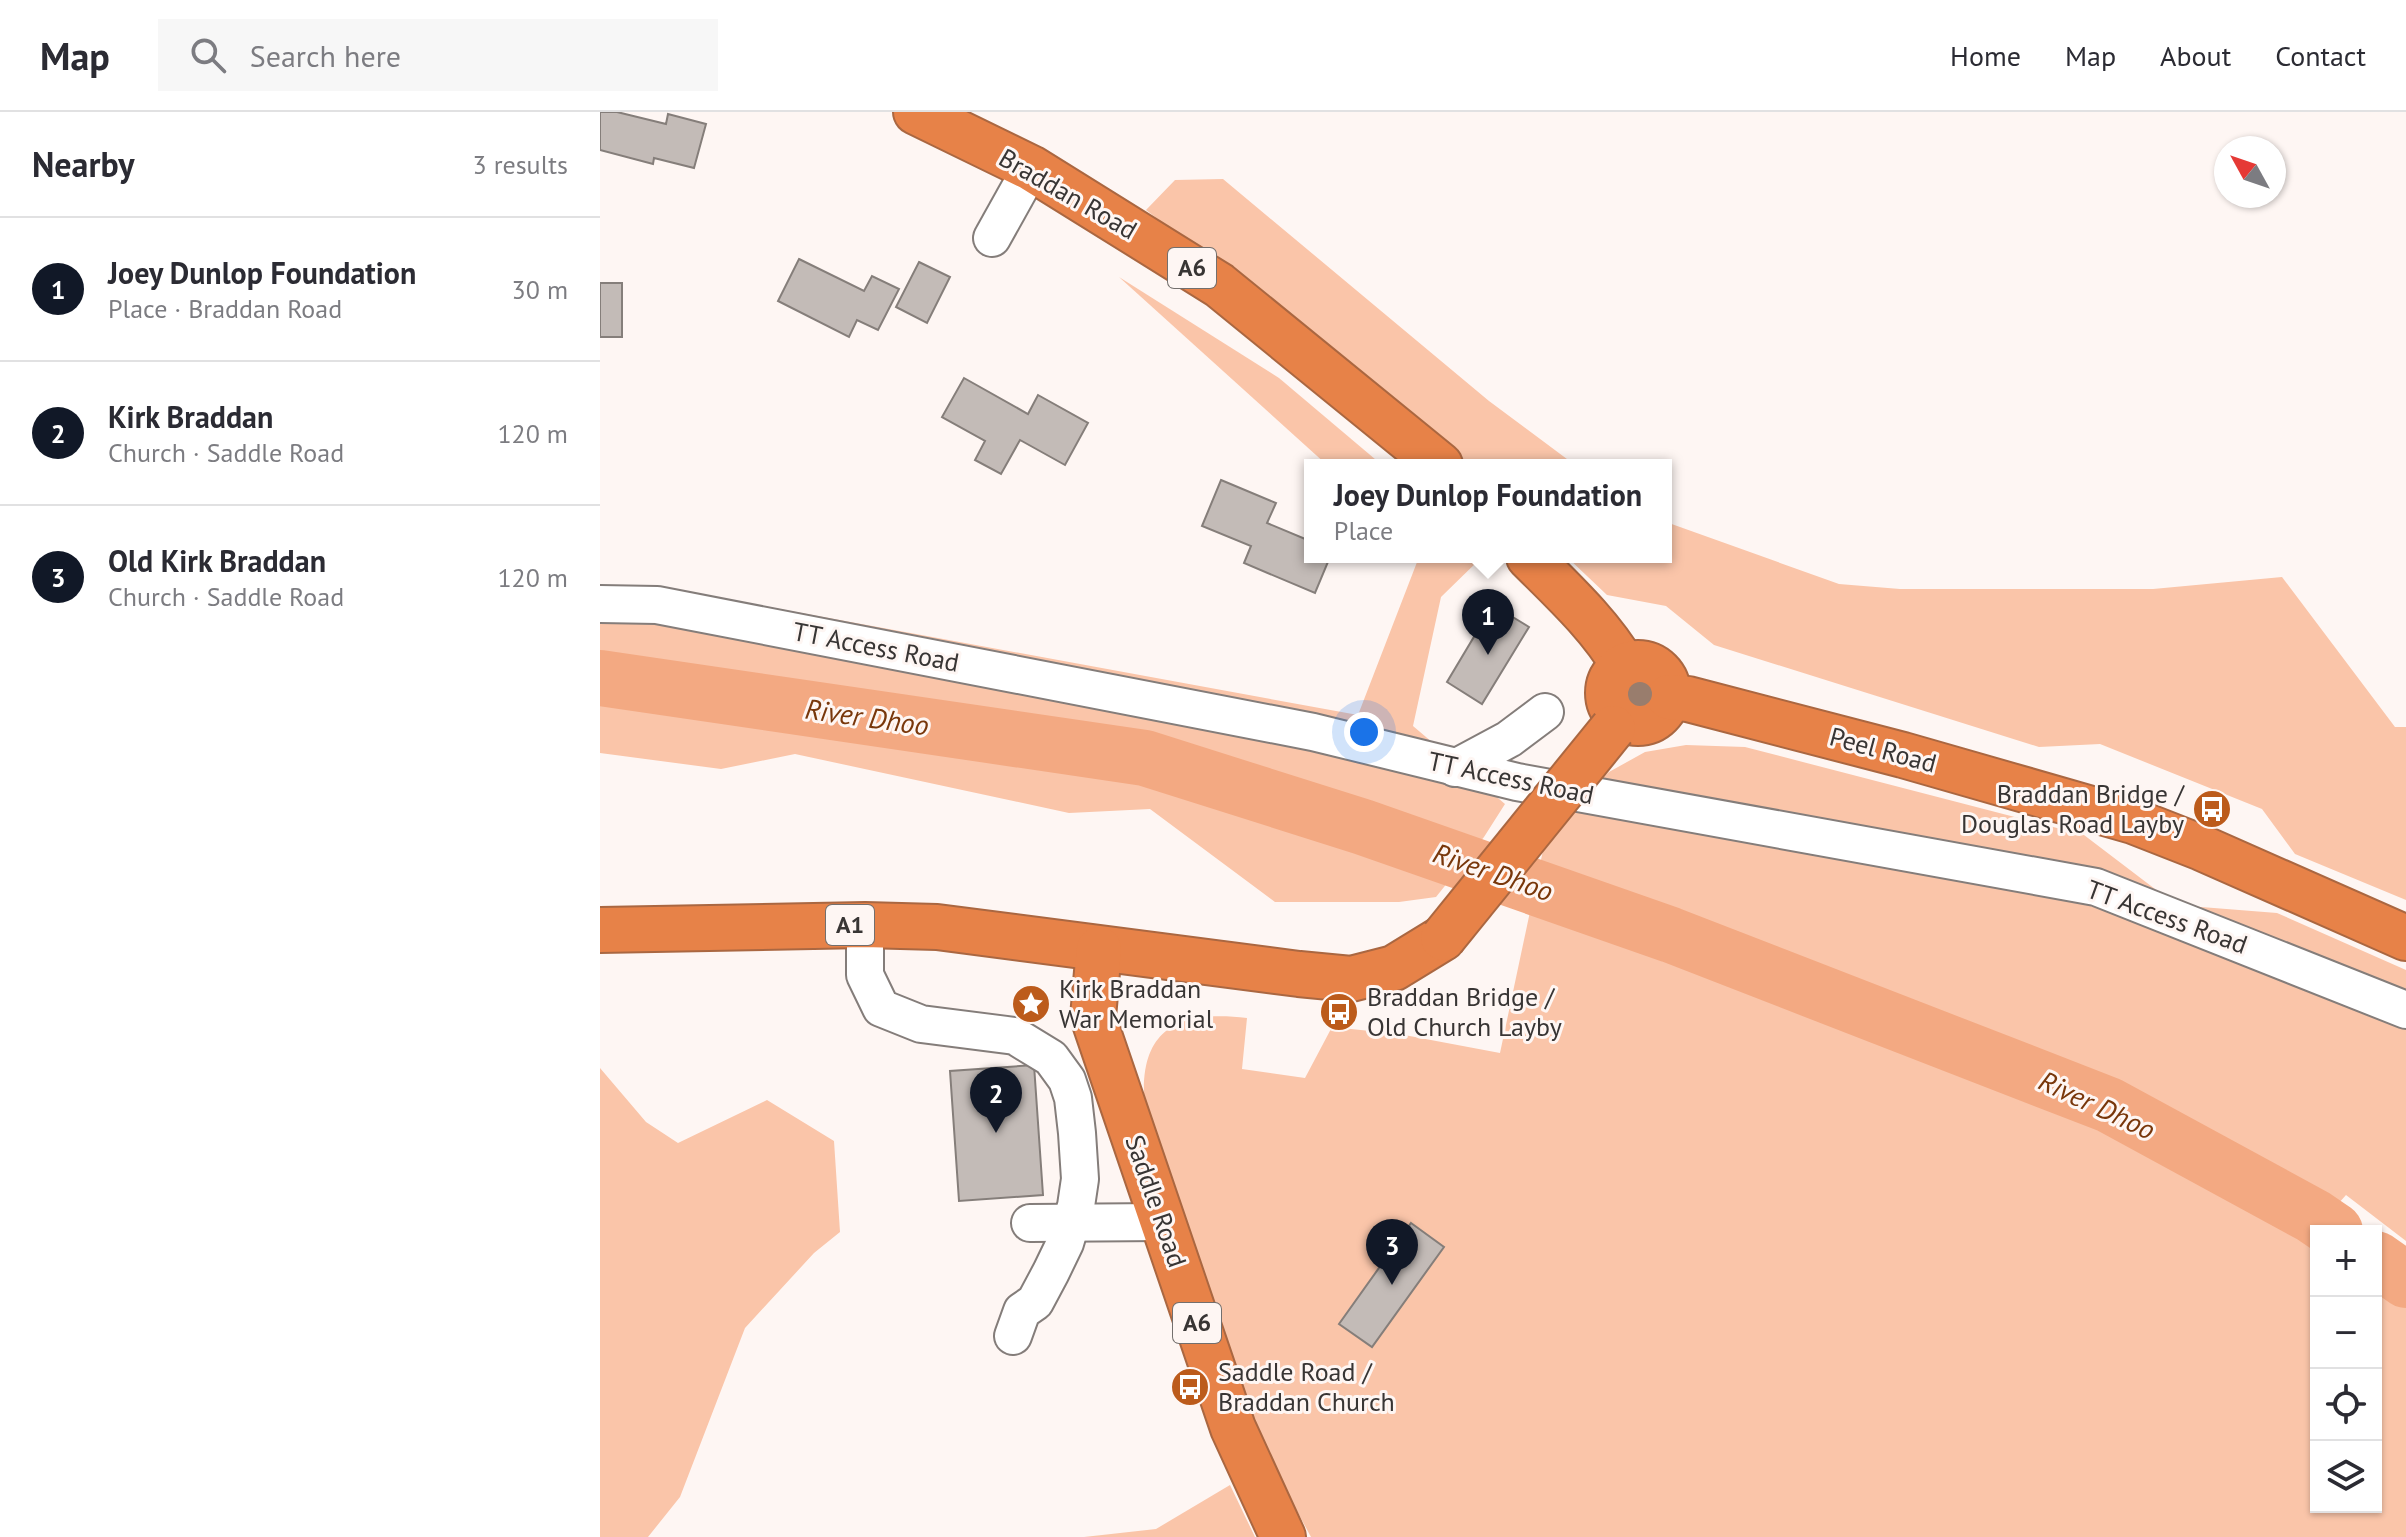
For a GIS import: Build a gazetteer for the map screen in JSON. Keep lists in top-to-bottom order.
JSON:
{
  "streets": {
    "highway": [
      "Braddan Road",
      "A6",
      "Peel Road",
      "A1",
      "Saddle Road"
    ],
    "lane": ["TT Access Road"]
  },
  "crossings": [
    ["Peel Road", "A1"],
    ["A1", "Saddle Road"]
  ],
  "water": ["River Dhoo"],
  "places": {
    "bus stop": ["Braddan Bridge / Douglas Road Layby", "Braddan Bridge / Old Church Layby", "Saddle Road / Braddan Church"],
    "place": ["Kirk Braddan War Memorial"]
  },
  "north": "top left",
  "page": {
    "header": "Map",
    "search": "Search here",
    "nav": [
      "Home",
      "Map",
      "About",
      "Contact"
    ],
    "heading": ["Nearby", "3 results"],
    "list": [
      {
        "mark": "1",
        "name": "Joey Dunlop Foundation",
        "note": "Place · Braddan Road",
        "value": "30 m"
      },
      {
        "mark": "2",
        "name": "Kirk Braddan",
        "note": "Church · Saddle Road",
        "value": "120 m"
      },
      {
        "mark": "3",
        "name": "Old Kirk Braddan",
        "note": "Church · Saddle Road",
        "value": "120 m"
      }
    ],
    "popup": ["Joey Dunlop Foundation", "Place"],
    "pins": ["1", "2", "3"],
    "map_buttons": ["+", "−"]
  }
}
